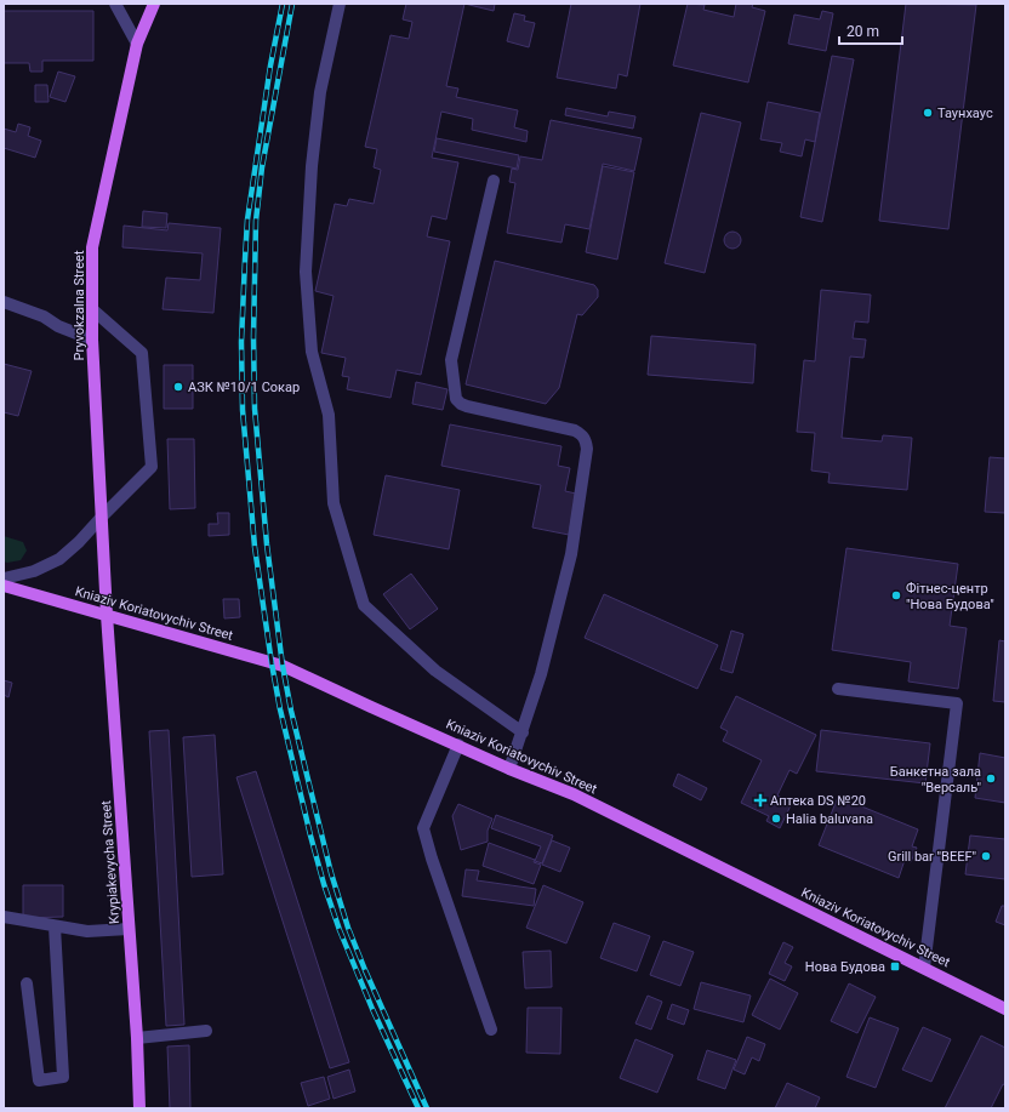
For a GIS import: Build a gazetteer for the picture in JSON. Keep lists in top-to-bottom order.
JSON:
{
  "streets": {
    "main road": ["Pryvokzalna Street", "Kniaziv Koriatovychiv Street", "Krypiakevycha Street"]
  },
  "crossings": [
    ["Pryvokzalna Street", "Kniaziv Koriatovychiv Street"],
    ["Pryvokzalna Street", "Krypiakevycha Street"],
    ["Kniaziv Koriatovychiv Street", "Krypiakevycha Street"]
  ],
  "places": {
    "other": [
      "Таунхаус",
      "АЗК №10/1 Сокар",
      "Фітнес-центр \"Нова Будова\"",
      "Банкетна зала \"Версаль\"",
      "Halia baluvana",
      "Grill bar \"BEEF\""
    ],
    "health": ["Аптека DS №20"],
    "transit": ["Нова Будова"]
  },
  "scale_bar": "20 m"
}
